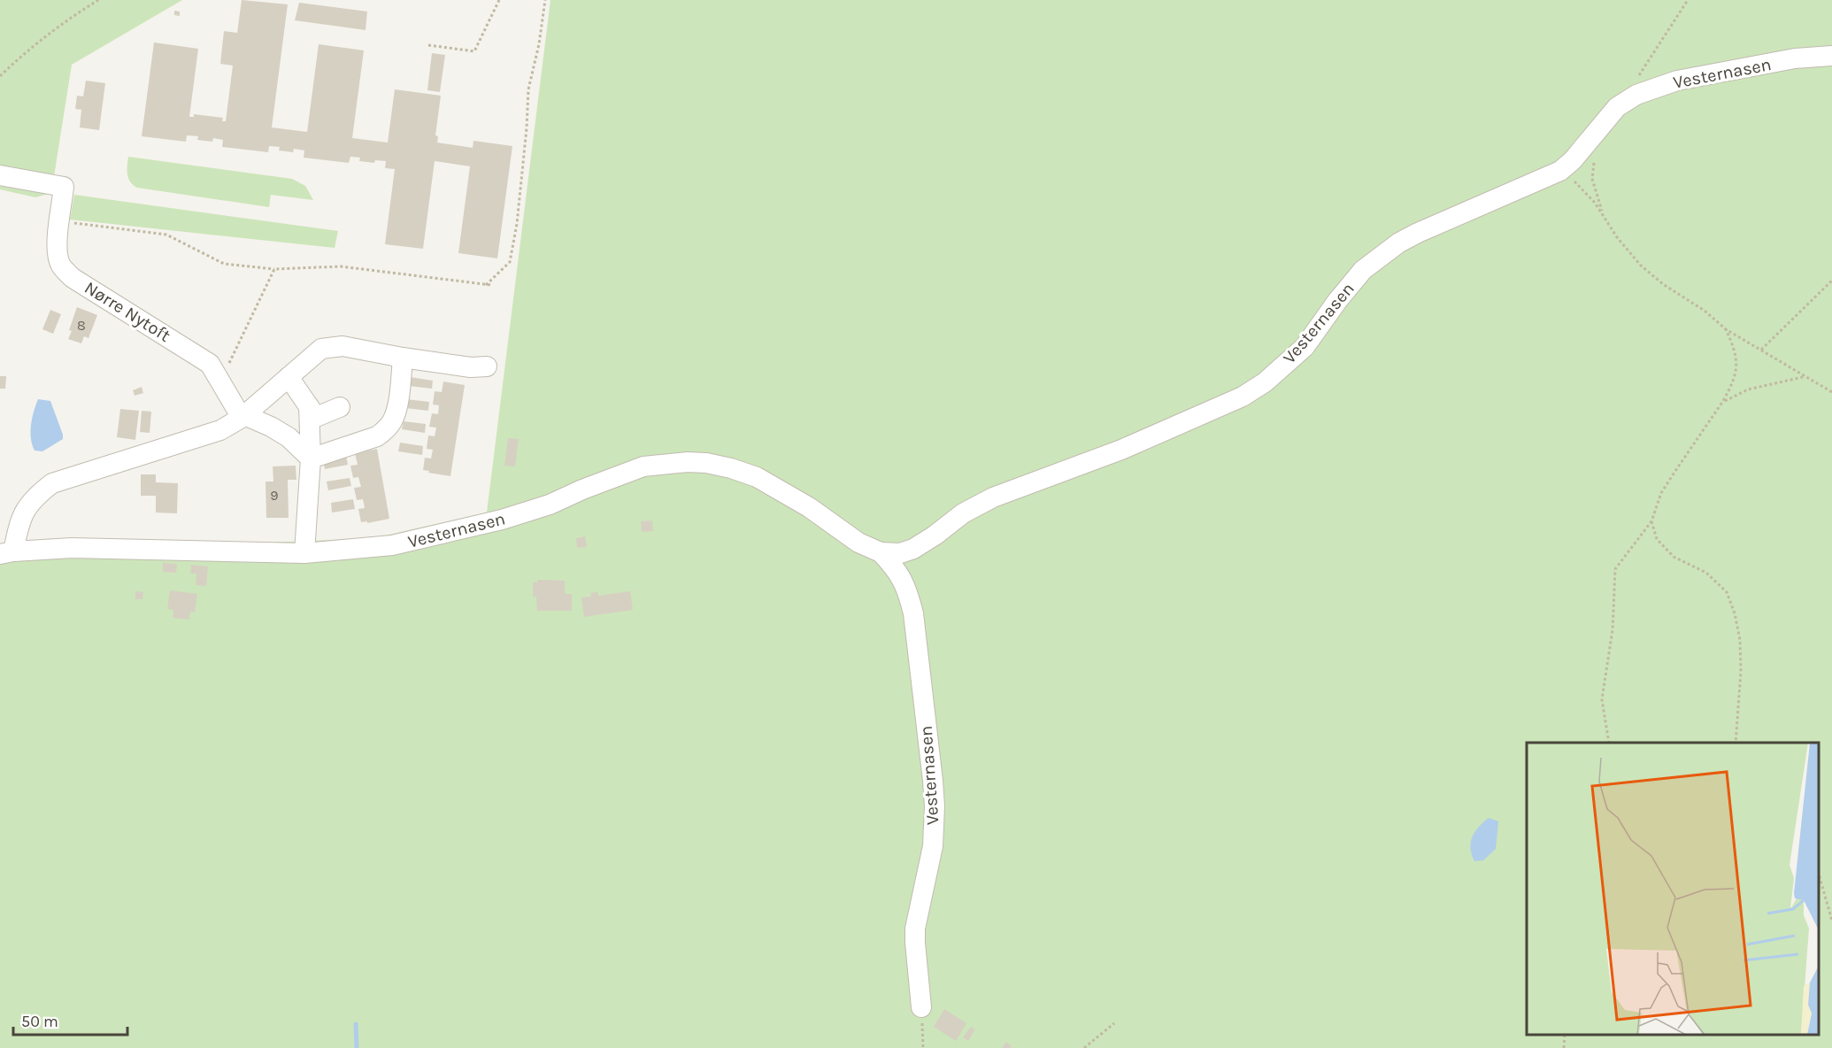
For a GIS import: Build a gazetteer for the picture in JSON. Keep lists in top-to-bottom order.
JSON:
{
  "streets": {
    "street": ["Vesternasen", "Nørre Nytoft"]
  },
  "house_numbers": ["8", "9"],
  "scale_bar": "50 m"
}
